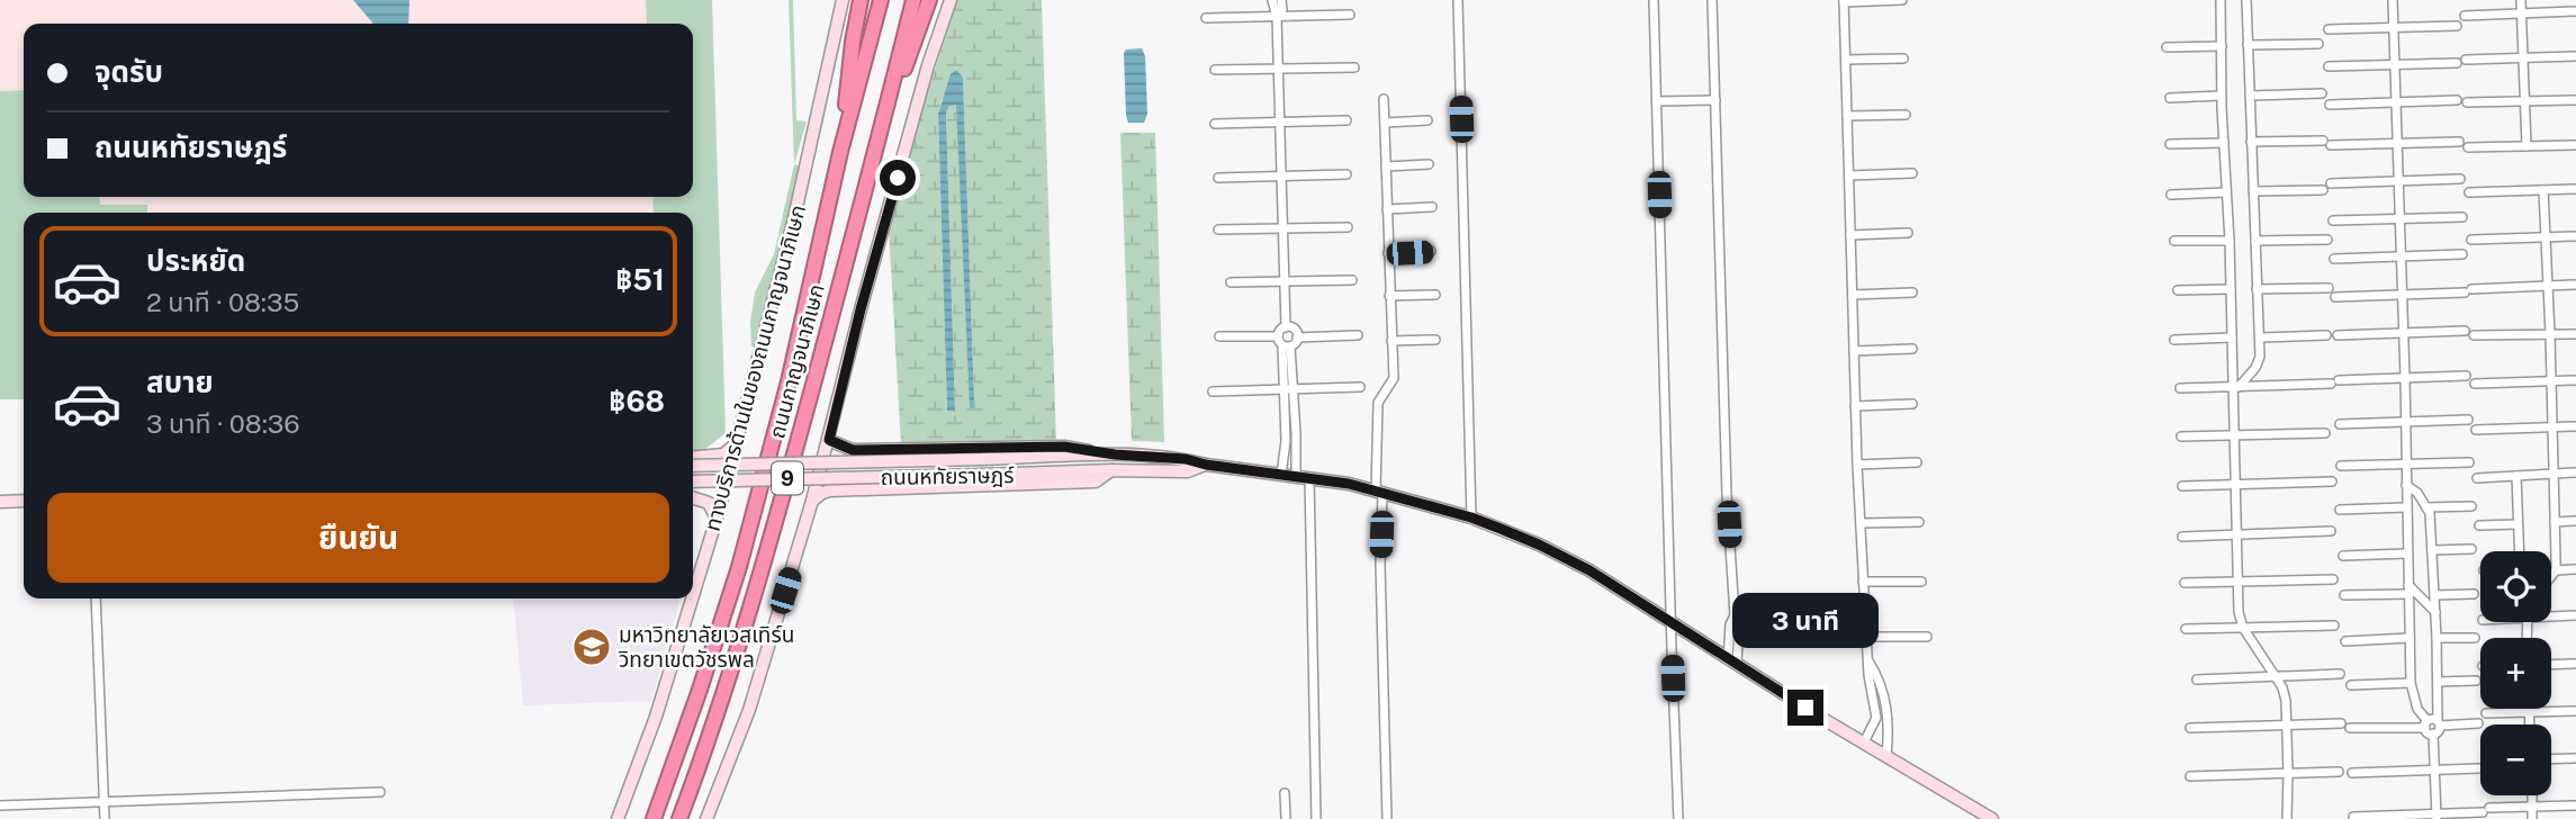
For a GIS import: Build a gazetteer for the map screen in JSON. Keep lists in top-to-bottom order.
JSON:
{
  "streets": {
    "highway": ["ถนนกาญจนาภิเษก", "9"],
    "main road": ["ทางบริการด้านในของถนนกาญจนาภิเษก", "ถนนหทัยราษฎร์"]
  },
  "places": {
    "school or university": ["มหาวิทยาลัยเวสเทิร์น วิทยาเขตวัชรพล"]
  },
  "page": {
    "banner": ["จุดรับ", "ถนนหทัยราษฎร์"],
    "list": [
      {
        "name": "ประหยัด",
        "note": "2 นาที · 08:35",
        "value": "฿51"
      },
      {
        "name": "สบาย",
        "note": "3 นาที · 08:36",
        "value": "฿68"
      }
    ],
    "buttons": "ยืนยัน",
    "map_buttons": ["+", "−"],
    "bubble": "3 นาที"
  }
}
